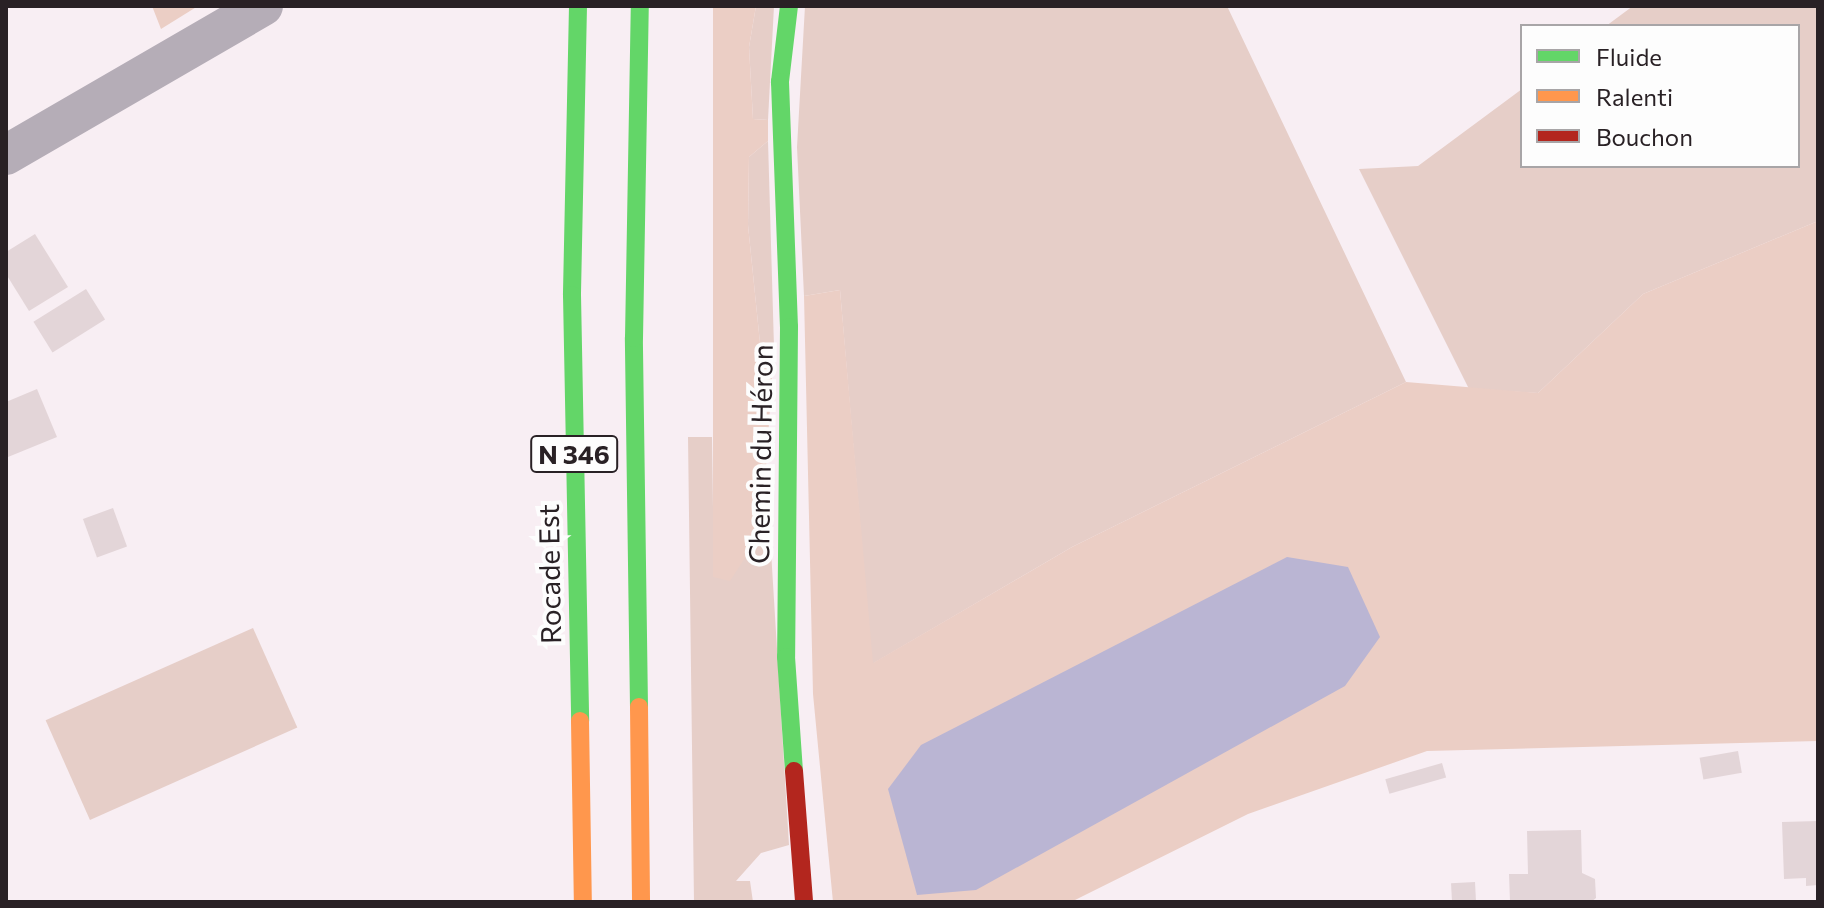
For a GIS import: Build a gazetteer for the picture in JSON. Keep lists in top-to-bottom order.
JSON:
{
  "streets": {
    "main road": ["N 346", "Chemin du Héron", "Rocade Est"]
  },
  "legend": ["Fluide", "Ralenti", "Bouchon"]
}
